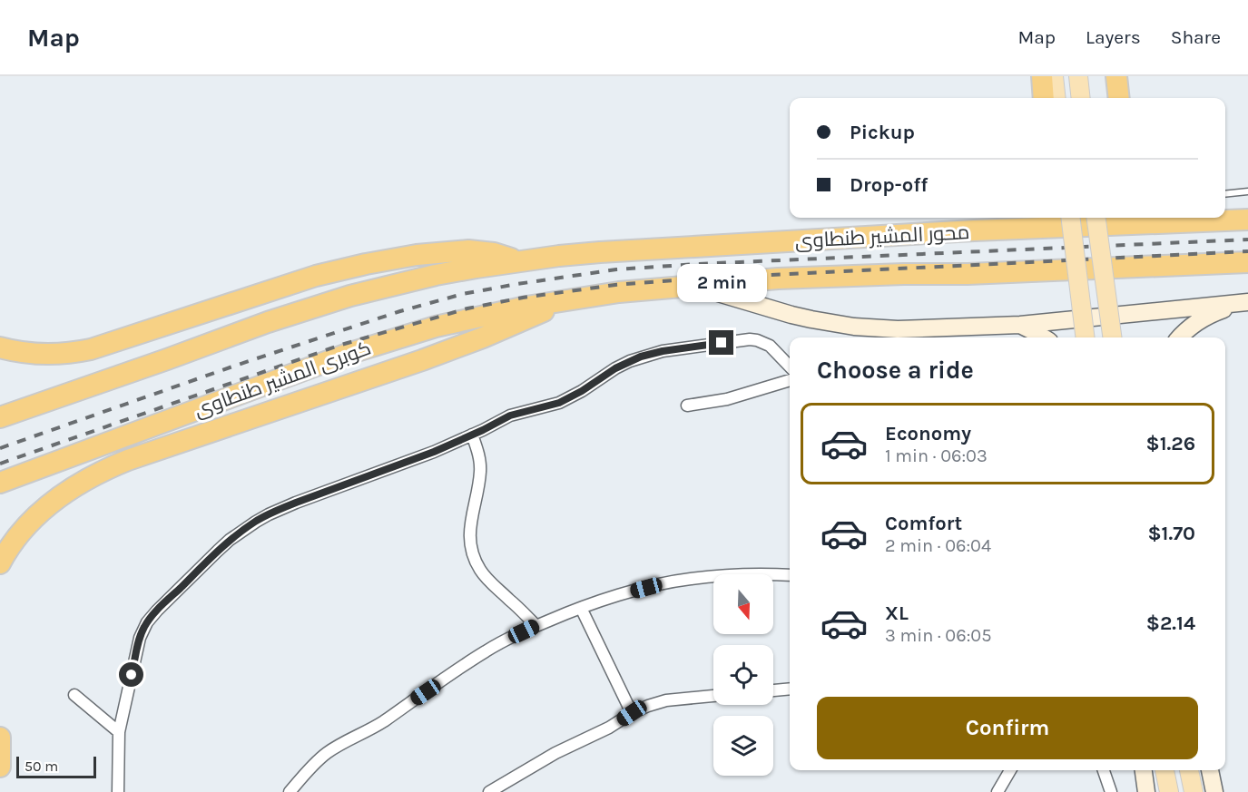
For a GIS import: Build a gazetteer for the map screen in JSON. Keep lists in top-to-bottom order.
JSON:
{
  "streets": {
    "highway": ["محور المشير طنطاوى", "كوبرى المشير طنطاوى"]
  },
  "crossings": [
    ["محور المشير طنطاوى", "كوبرى المشير طنطاوى"]
  ],
  "scale_bar": "50 m",
  "north": "bottom",
  "page": {
    "header": "Map",
    "nav": ["Map", "Layers", "Share"],
    "banner": ["Pickup", "Drop-off"],
    "bubble": "2 min",
    "heading": "Choose a ride",
    "list": [
      {
        "name": "Economy",
        "note": "1 min · 06:03",
        "value": "$1.26"
      },
      {
        "name": "Comfort",
        "note": "2 min · 06:04",
        "value": "$1.70"
      },
      {
        "name": "XL",
        "note": "3 min · 06:05",
        "value": "$2.14"
      }
    ],
    "buttons": "Confirm",
    "scale": "50 m"
  }
}
